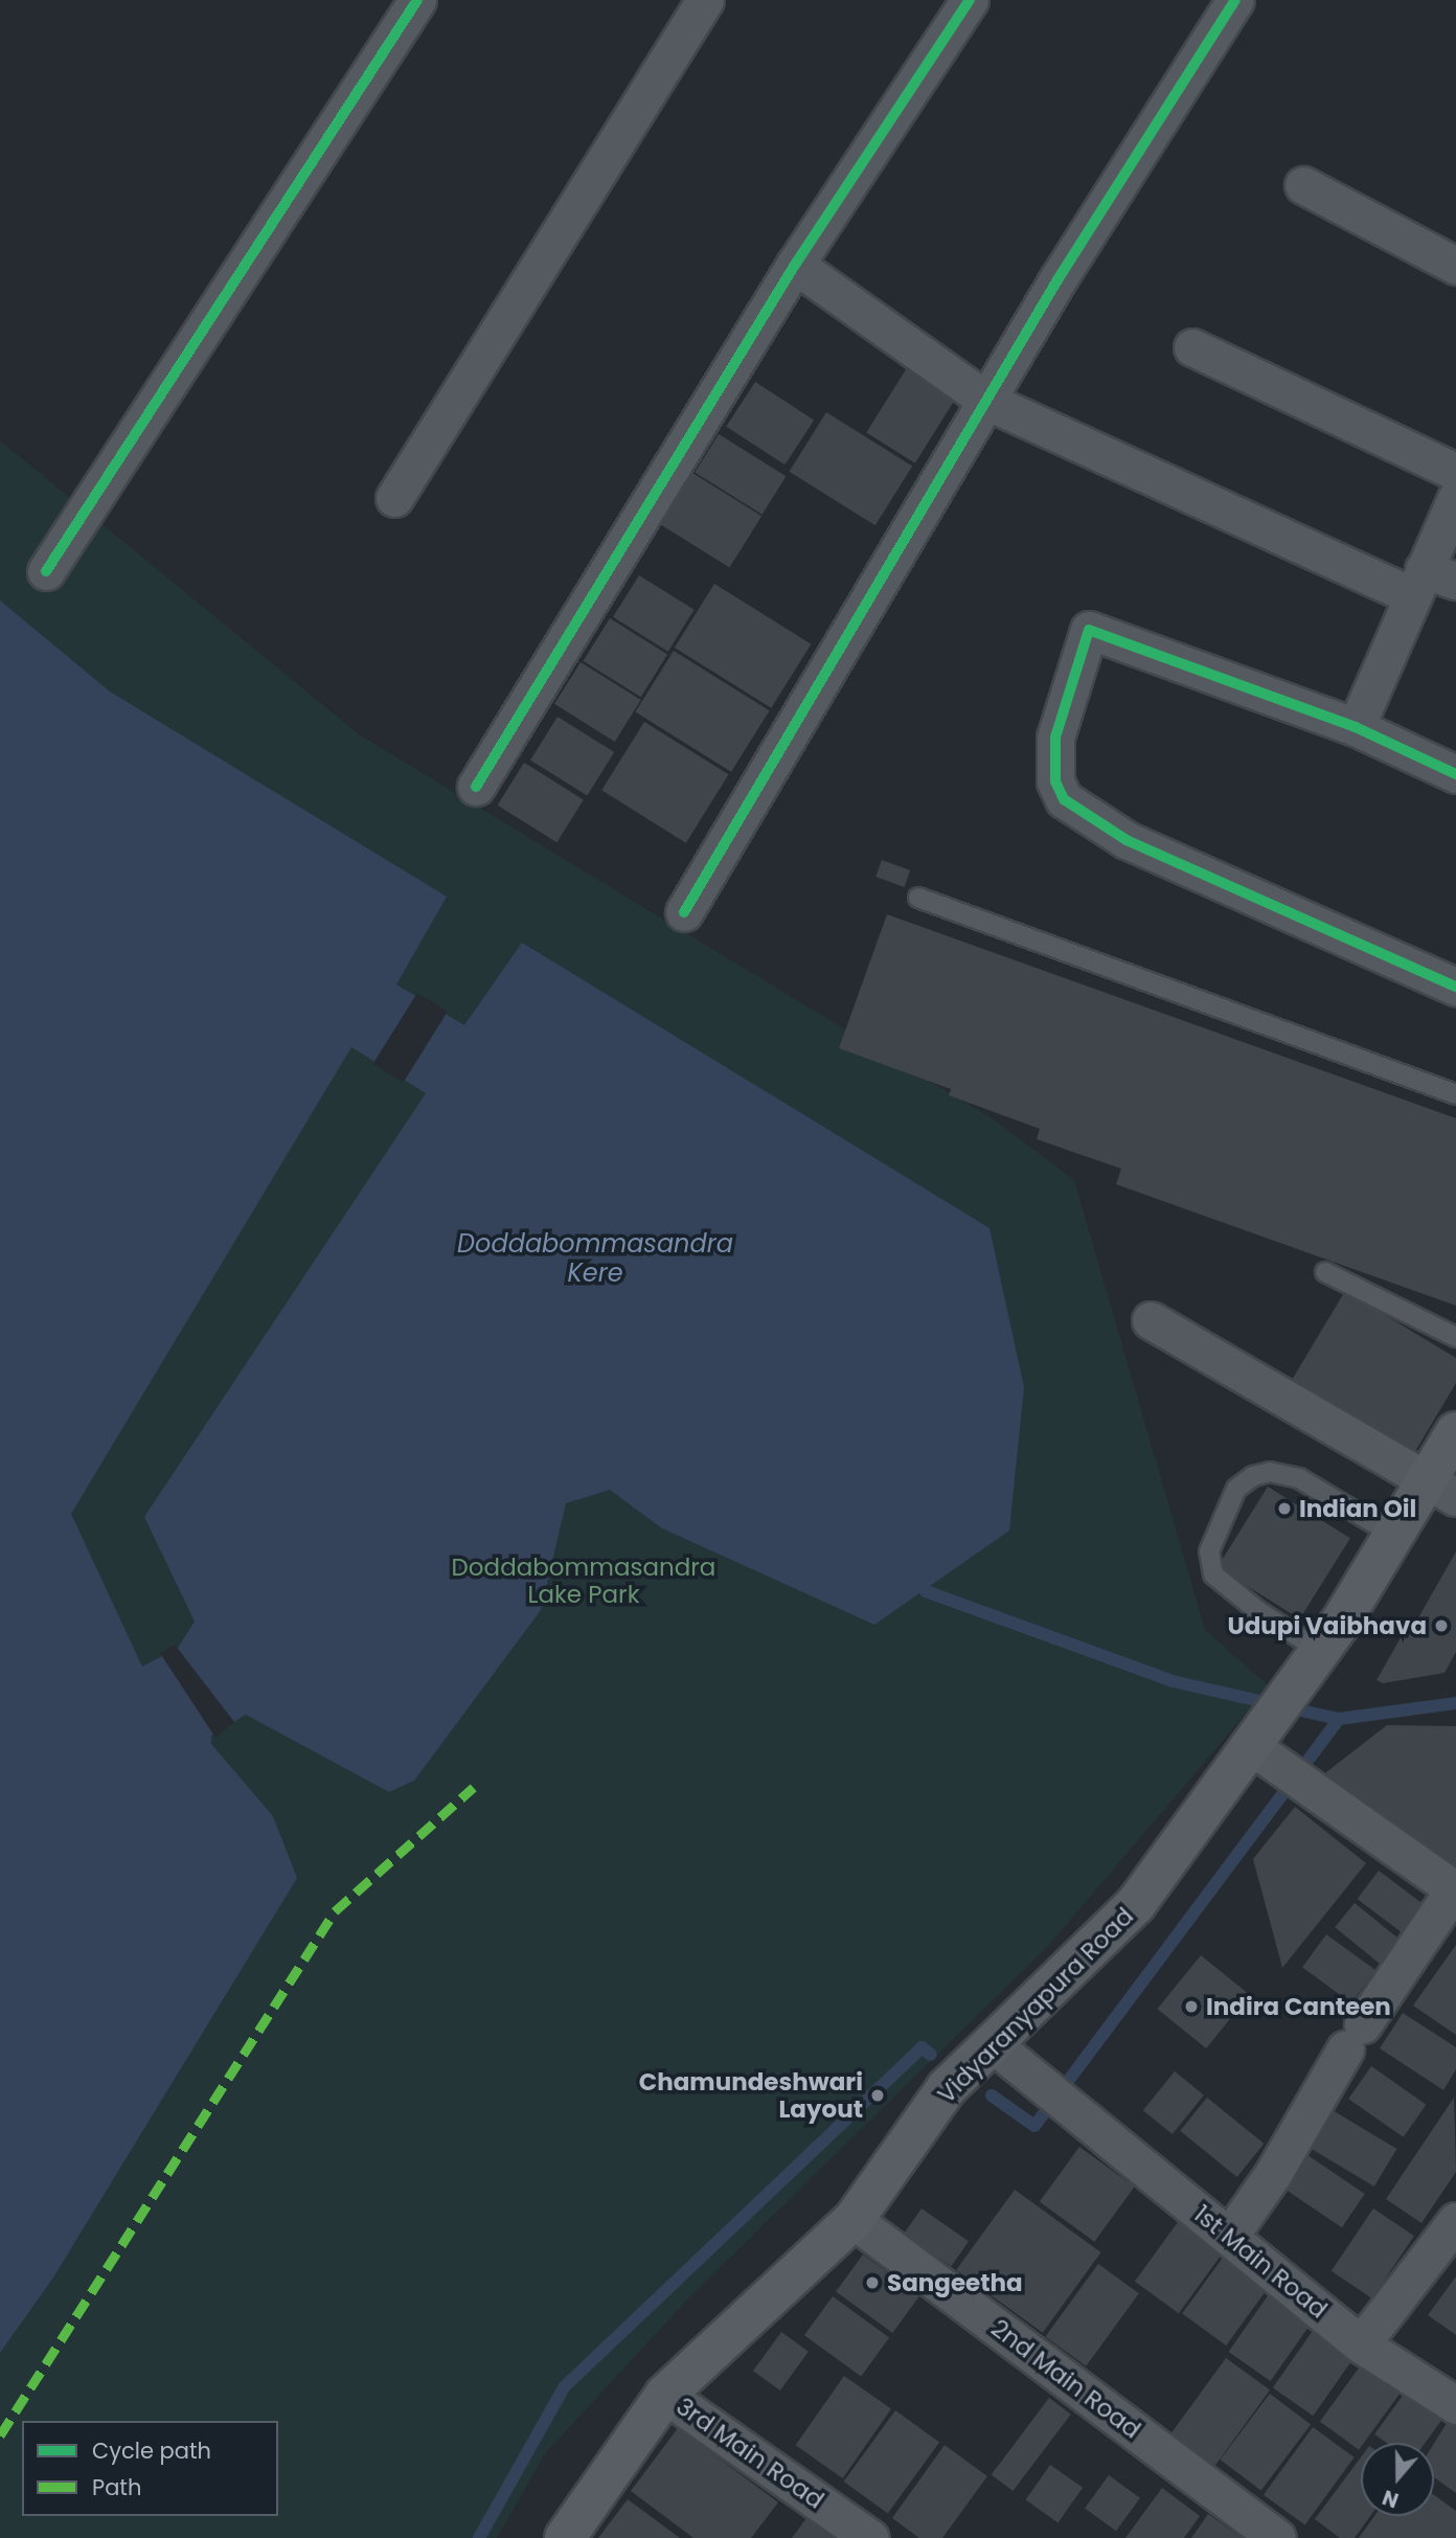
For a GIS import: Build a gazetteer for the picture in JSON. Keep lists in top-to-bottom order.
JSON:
{
  "streets": {
    "main road": ["Vidyaranyapura Road"],
    "street": ["1st Main Road", "2nd Main Road", "3rd Main Road"]
  },
  "crossings": [
    ["Vidyaranyapura Road", "1st Main Road"],
    ["Vidyaranyapura Road", "2nd Main Road"],
    ["Vidyaranyapura Road", "3rd Main Road"]
  ],
  "water": ["Doddabommasandra Kere"],
  "parks": ["Doddabommasandra Lake Park"],
  "places": [
    "Indian Oil",
    "Udupi Vaibhava",
    "Indira Canteen",
    "Chamundeshwari Layout",
    "Sangeetha"
  ],
  "legend": ["Cycle path", "Path"],
  "north": "bottom"
}
